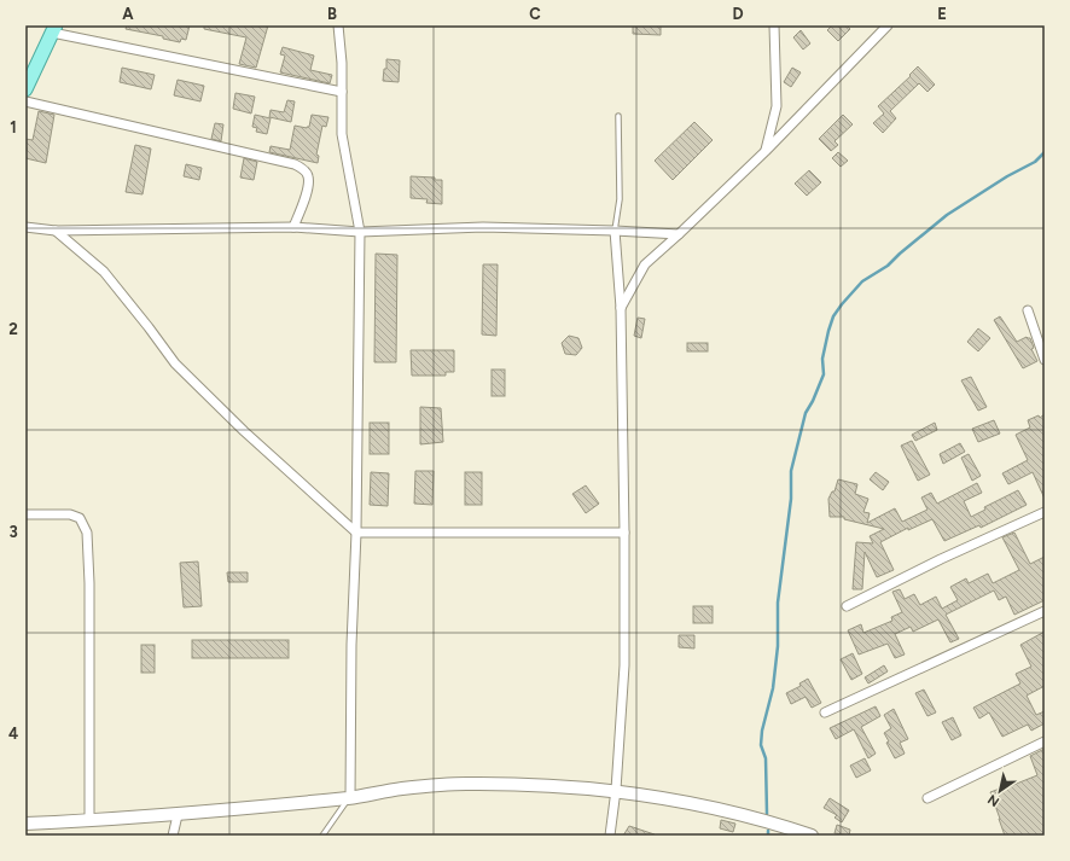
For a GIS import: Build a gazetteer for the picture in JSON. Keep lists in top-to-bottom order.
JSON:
{
  "north": "bottom left",
  "grid": {
    "columns": [
      "A",
      "B",
      "C",
      "D",
      "E"
    ],
    "rows": [
      "1",
      "2",
      "3",
      "4"
    ]
  }
}
